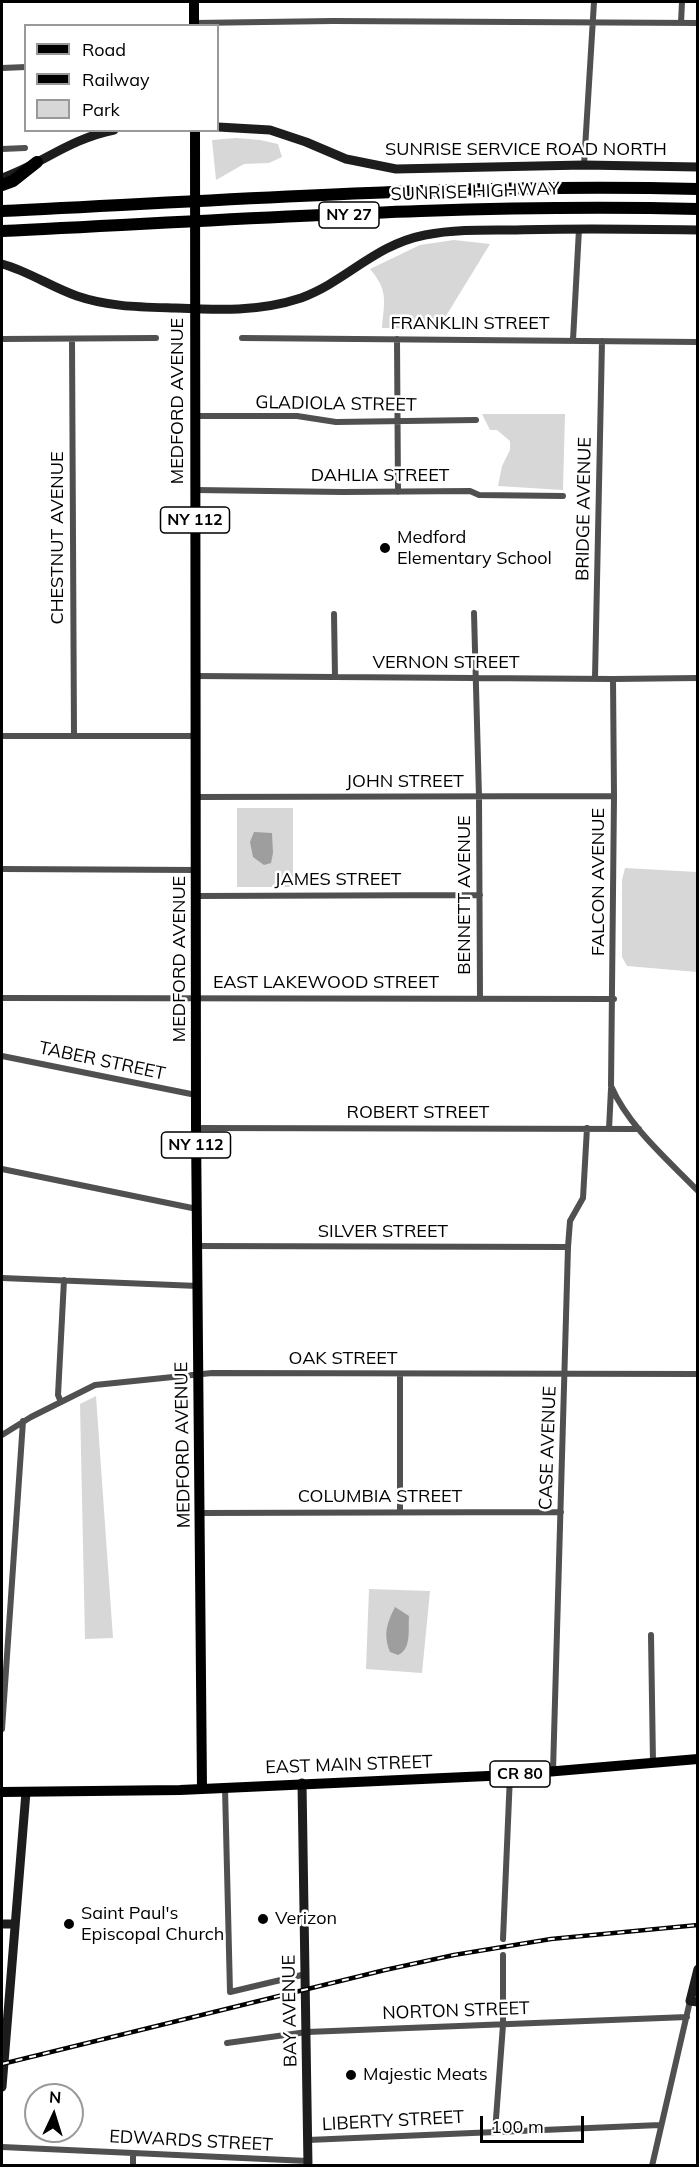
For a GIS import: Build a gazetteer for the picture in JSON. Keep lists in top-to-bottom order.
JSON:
{
  "streets": {
    "highway": ["SUNRISE HIGHWAY", "NY 27"],
    "main road": [
      "SUNRISE SERVICE ROAD NORTH",
      "MEDFORD AVENUE",
      "NY 112",
      "EAST MAIN STREET",
      "CR 80",
      "BAY AVENUE"
    ],
    "street": [
      "FRANKLIN STREET",
      "GLADIOLA STREET",
      "DAHLIA STREET",
      "BRIDGE AVENUE",
      "CHESTNUT AVENUE",
      "VERNON STREET",
      "JOHN STREET",
      "JAMES STREET",
      "FALCON AVENUE",
      "BENNETT AVENUE",
      "EAST LAKEWOOD STREET",
      "TABER STREET",
      "ROBERT STREET",
      "SILVER STREET",
      "OAK STREET",
      "CASE AVENUE",
      "COLUMBIA STREET",
      "NORTON STREET",
      "LIBERTY STREET",
      "EDWARDS STREET"
    ]
  },
  "crossings": [
    ["FRANKLIN STREET", "BRIDGE AVENUE"],
    ["MEDFORD AVENUE", "GLADIOLA STREET"],
    ["MEDFORD AVENUE", "DAHLIA STREET"],
    ["MEDFORD AVENUE", "VERNON STREET"],
    ["MEDFORD AVENUE", "JOHN STREET"],
    ["MEDFORD AVENUE", "JAMES STREET"],
    ["MEDFORD AVENUE", "EAST LAKEWOOD STREET"],
    ["MEDFORD AVENUE", "TABER STREET"],
    ["MEDFORD AVENUE", "ROBERT STREET"],
    ["MEDFORD AVENUE", "SILVER STREET"],
    ["MEDFORD AVENUE", "OAK STREET"],
    ["MEDFORD AVENUE", "COLUMBIA STREET"],
    ["MEDFORD AVENUE", "EAST MAIN STREET"],
    ["BRIDGE AVENUE", "VERNON STREET"],
    ["VERNON STREET", "FALCON AVENUE"],
    ["VERNON STREET", "BENNETT AVENUE"],
    ["JOHN STREET", "FALCON AVENUE"],
    ["JOHN STREET", "BENNETT AVENUE"],
    ["JAMES STREET", "BENNETT AVENUE"],
    ["FALCON AVENUE", "EAST LAKEWOOD STREET"],
    ["FALCON AVENUE", "ROBERT STREET"],
    ["BENNETT AVENUE", "EAST LAKEWOOD STREET"],
    ["ROBERT STREET", "CASE AVENUE"],
    ["SILVER STREET", "CASE AVENUE"],
    ["OAK STREET", "CASE AVENUE"],
    ["CASE AVENUE", "COLUMBIA STREET"],
    ["CASE AVENUE", "EAST MAIN STREET"],
    ["EAST MAIN STREET", "BAY AVENUE"],
    ["BAY AVENUE", "NORTON STREET"],
    ["BAY AVENUE", "LIBERTY STREET"],
    ["BAY AVENUE", "EDWARDS STREET"]
  ],
  "places": [
    "Medford Elementary School",
    "Verizon",
    "Saint Paul's Episcopal Church",
    "Majestic Meats"
  ],
  "legend": ["Road", "Railway", "Park"],
  "scale_bar": "100 m",
  "north": "top"
}
